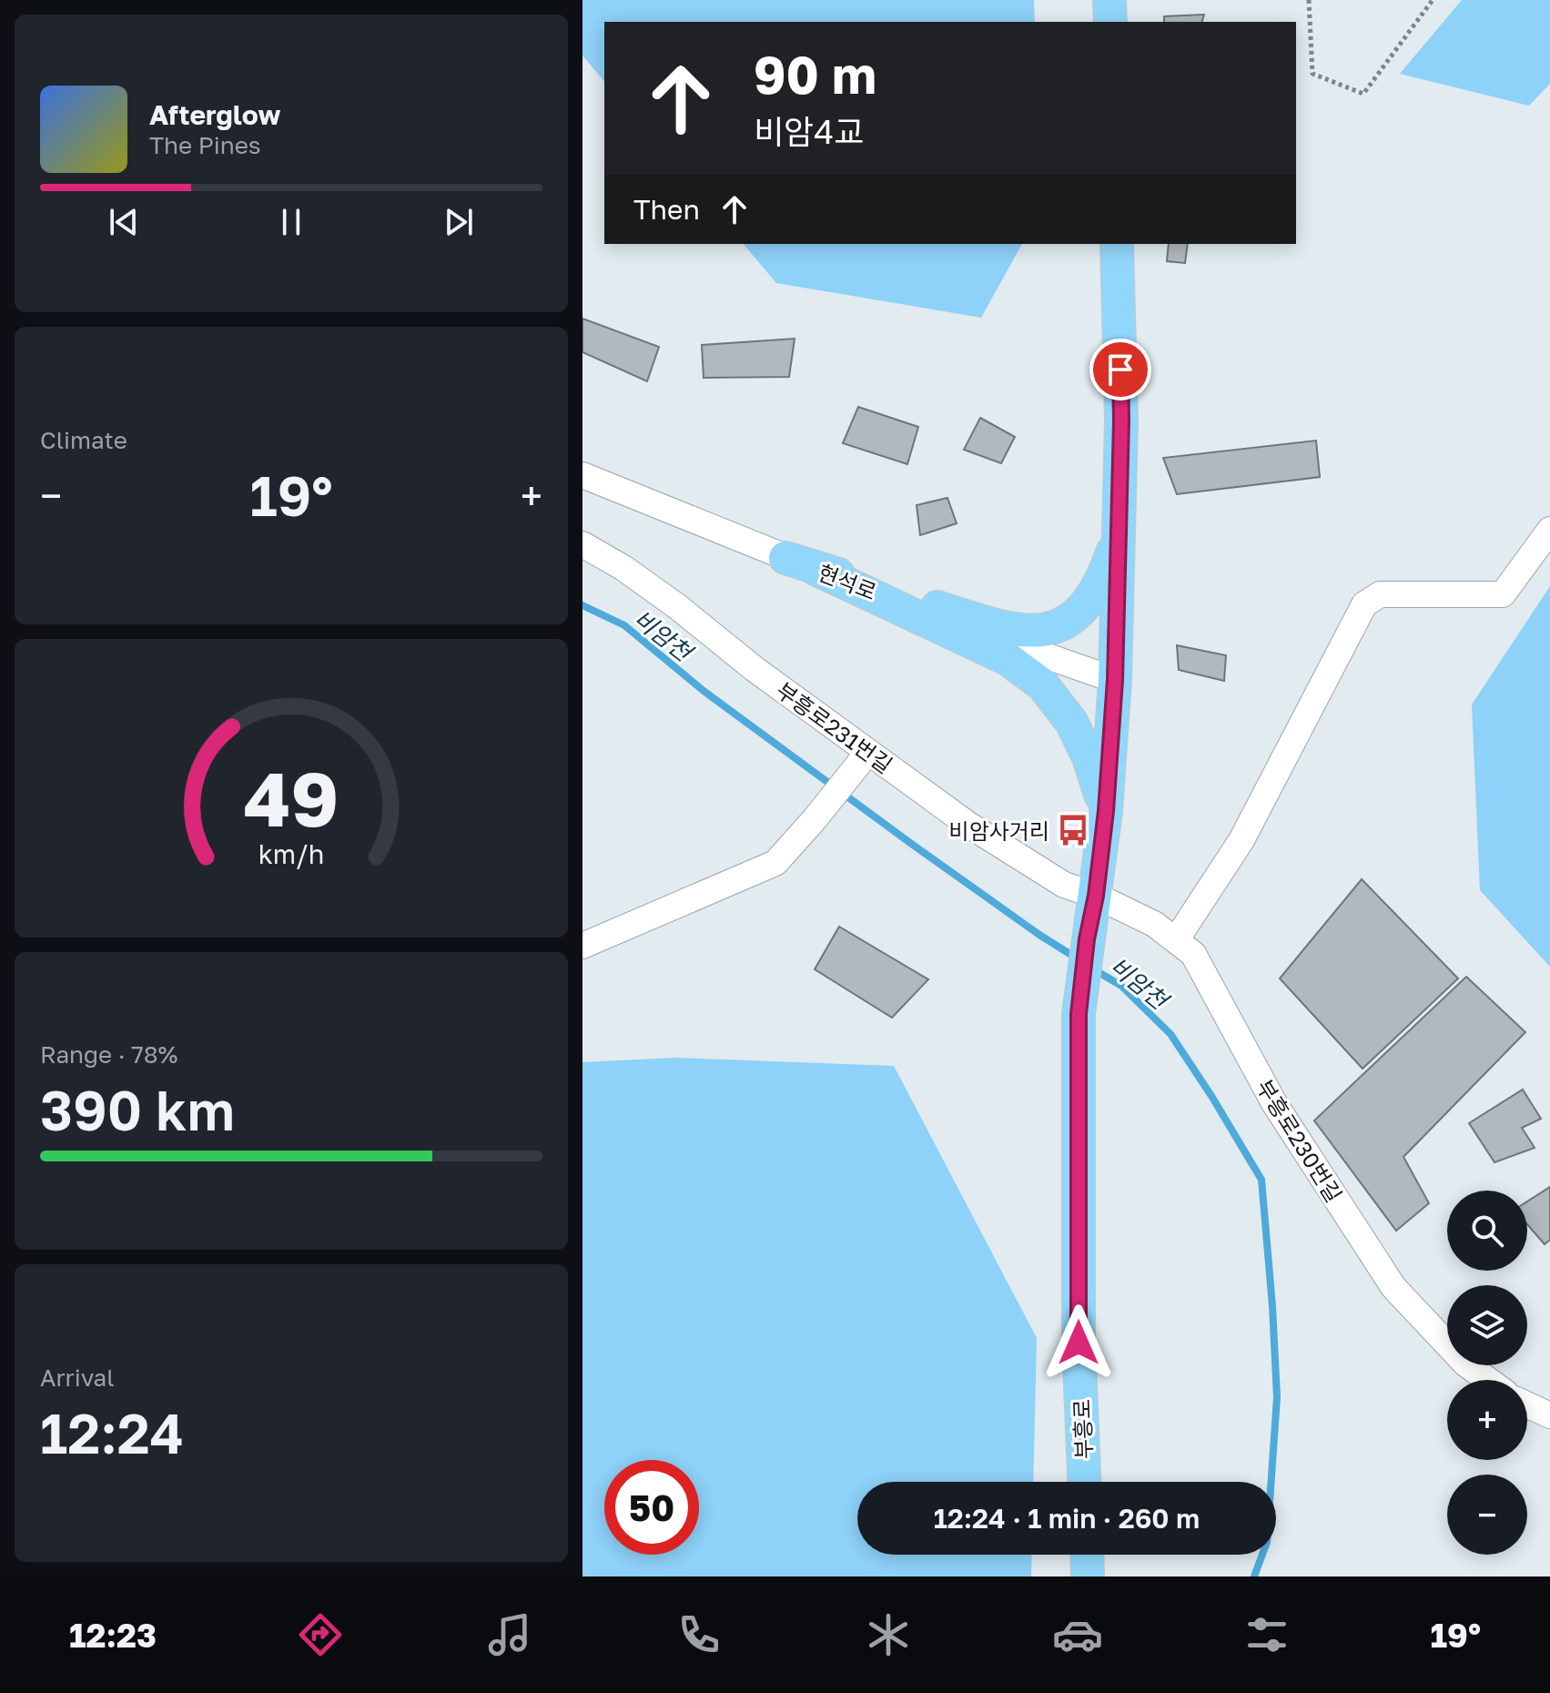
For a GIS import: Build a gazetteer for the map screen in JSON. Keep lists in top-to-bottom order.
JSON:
{
  "streets": {
    "main road": ["부흥로"],
    "street": ["현석로", "부흥로231번길", "부흥로230번길"]
  },
  "crossings": [
    ["부흥로231번길", "부흥로230번길"],
    ["부흥로231번길", "부흥로"],
    ["부흥로230번길", "부흥로"]
  ],
  "water": ["비암천"],
  "places": {
    "bus stop": ["비암사거리"]
  },
  "page": {
    "turn": ["90 m", "비암4교"],
    "song": ["Afterglow", "The Pines"],
    "then": "Then",
    "tile": [
      "Climate",
      ["Range · 78%", "390 km"],
      ["Arrival", "12:24"]
    ],
    "heat": ["−", "19°", "+"],
    "map_buttons": ["+", "−"],
    "limit": "50",
    "trip": "12:24 · 1 min · 260 m",
    "tabs": ["12:23", "19°"],
    "gauge": ["49", "km/h"]
  }
}
